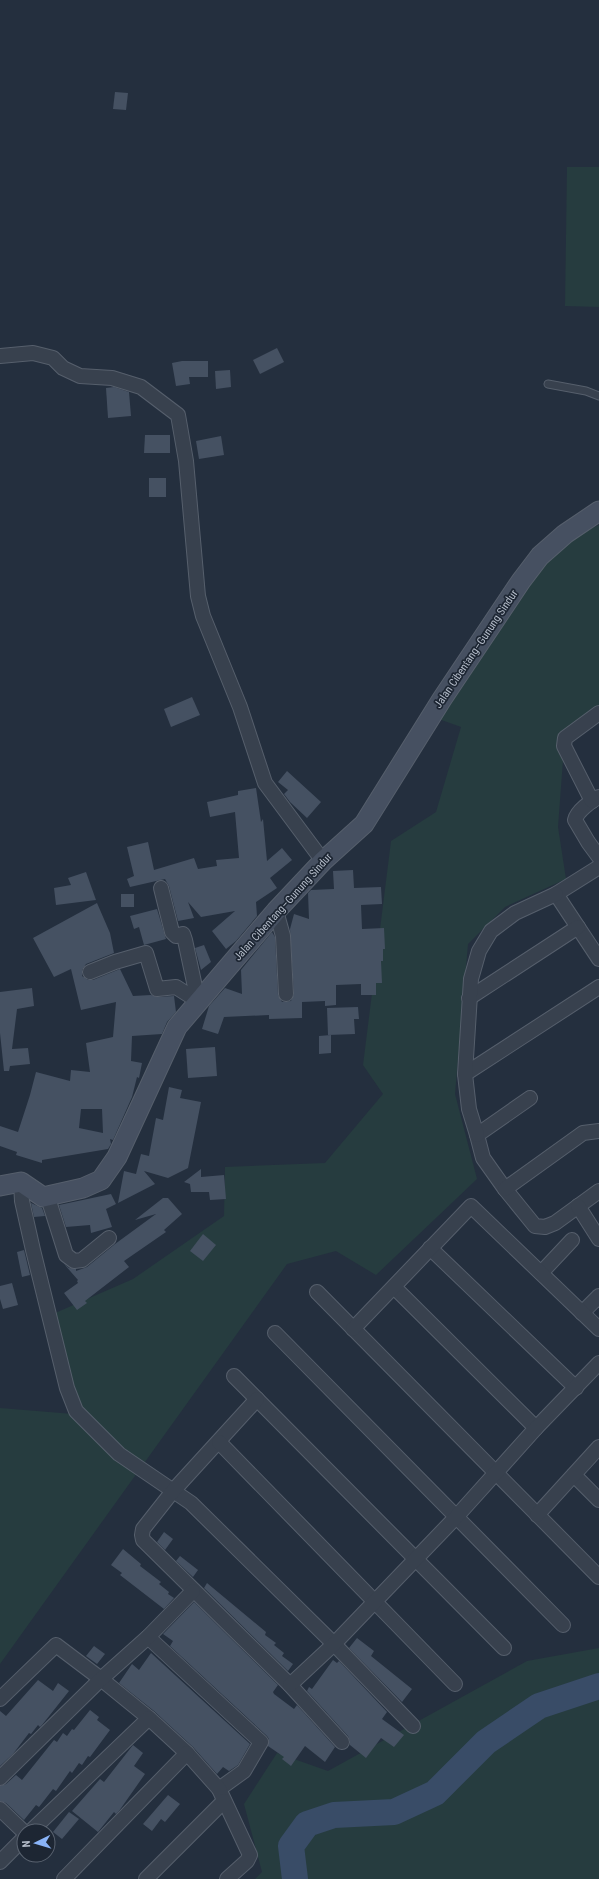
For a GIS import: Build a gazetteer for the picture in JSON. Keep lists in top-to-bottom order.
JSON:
{
  "streets": {
    "street": ["Jalan Cibentang–Gunung Sindur"]
  },
  "north": "left"
}
